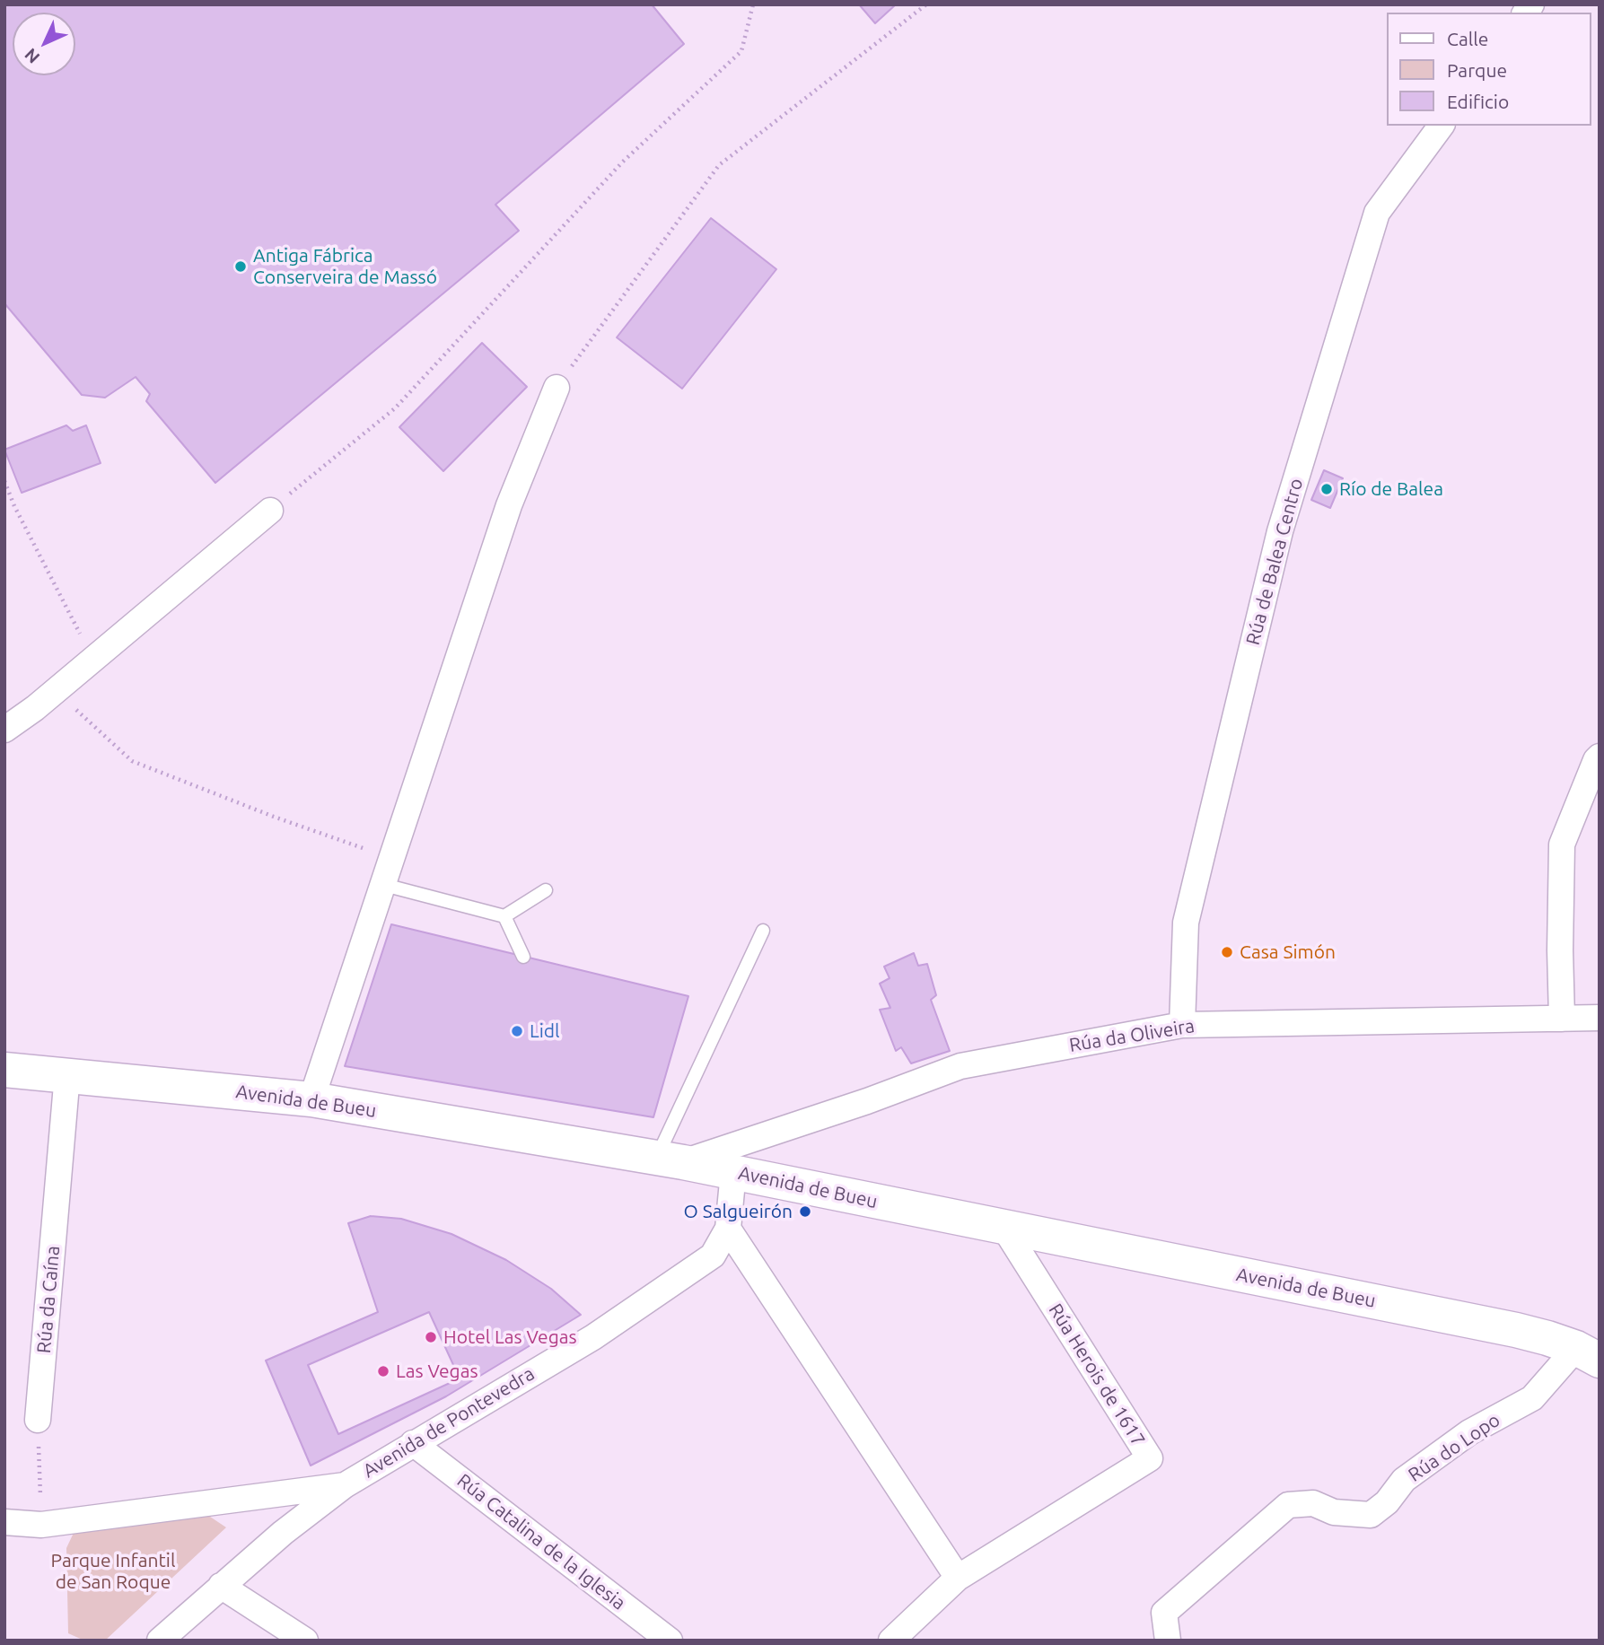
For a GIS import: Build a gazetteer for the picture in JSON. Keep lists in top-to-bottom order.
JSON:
{
  "streets": {
    "main road": ["Avenida de Bueu"],
    "street": [
      "Rúa de Balea Centro",
      "Rúa da Oliveira",
      "Rúa da Caína",
      "Rúa Herois de 1617",
      "Avenida de Pontevedra",
      "Rúa do Lopo",
      "Rúa Catalina de la Iglesia"
    ]
  },
  "crossings": [
    ["Rúa de Balea Centro", "Rúa da Oliveira"],
    ["Rúa da Oliveira", "Avenida de Bueu"],
    ["Avenida de Bueu", "Rúa da Caína"],
    ["Avenida de Bueu", "Rúa Herois de 1617"],
    ["Avenida de Bueu", "Avenida de Pontevedra"],
    ["Avenida de Bueu", "Rúa do Lopo"],
    ["Avenida de Pontevedra", "Rúa Catalina de la Iglesia"]
  ],
  "parks": ["Parque Infantil de San Roque"],
  "places": [
    "Antiga Fábrica Conserveira de Massó",
    "Río de Balea",
    "Casa Simón",
    "Lidl",
    "O Salgueirón",
    "Hotel Las Vegas",
    "Las Vegas"
  ],
  "legend": ["Calle", "Parque", "Edificio"],
  "north": "bottom left"
}
